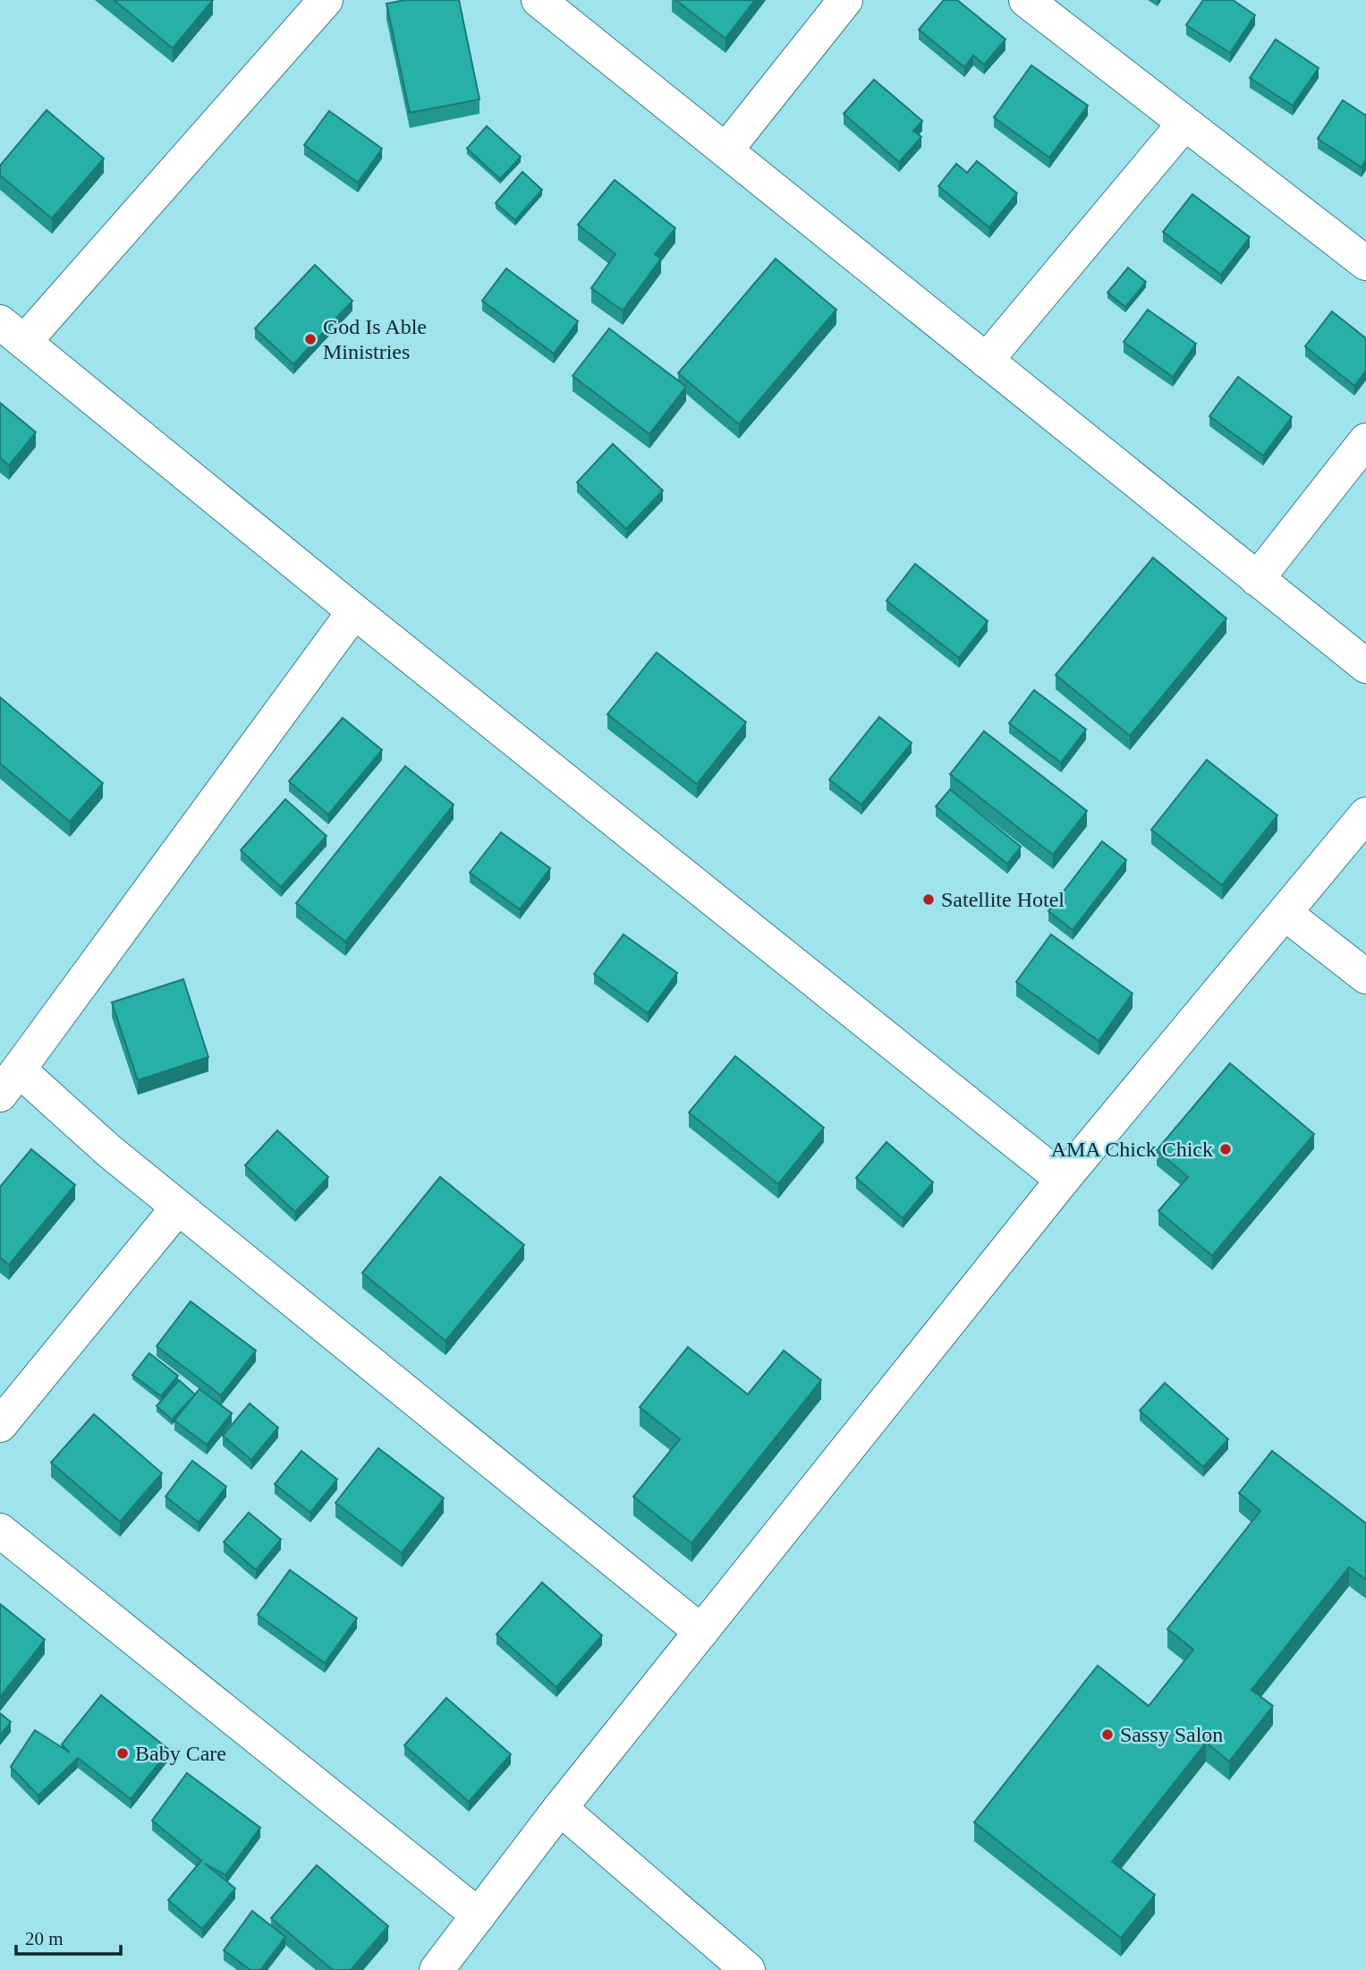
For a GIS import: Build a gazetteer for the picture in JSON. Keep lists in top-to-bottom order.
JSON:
{
  "places": [
    "God Is Able Ministries",
    "Satellite Hotel",
    "AMA Chick Chick",
    "Sassy Salon",
    "Baby Care"
  ],
  "scale_bar": "20 m"
}
